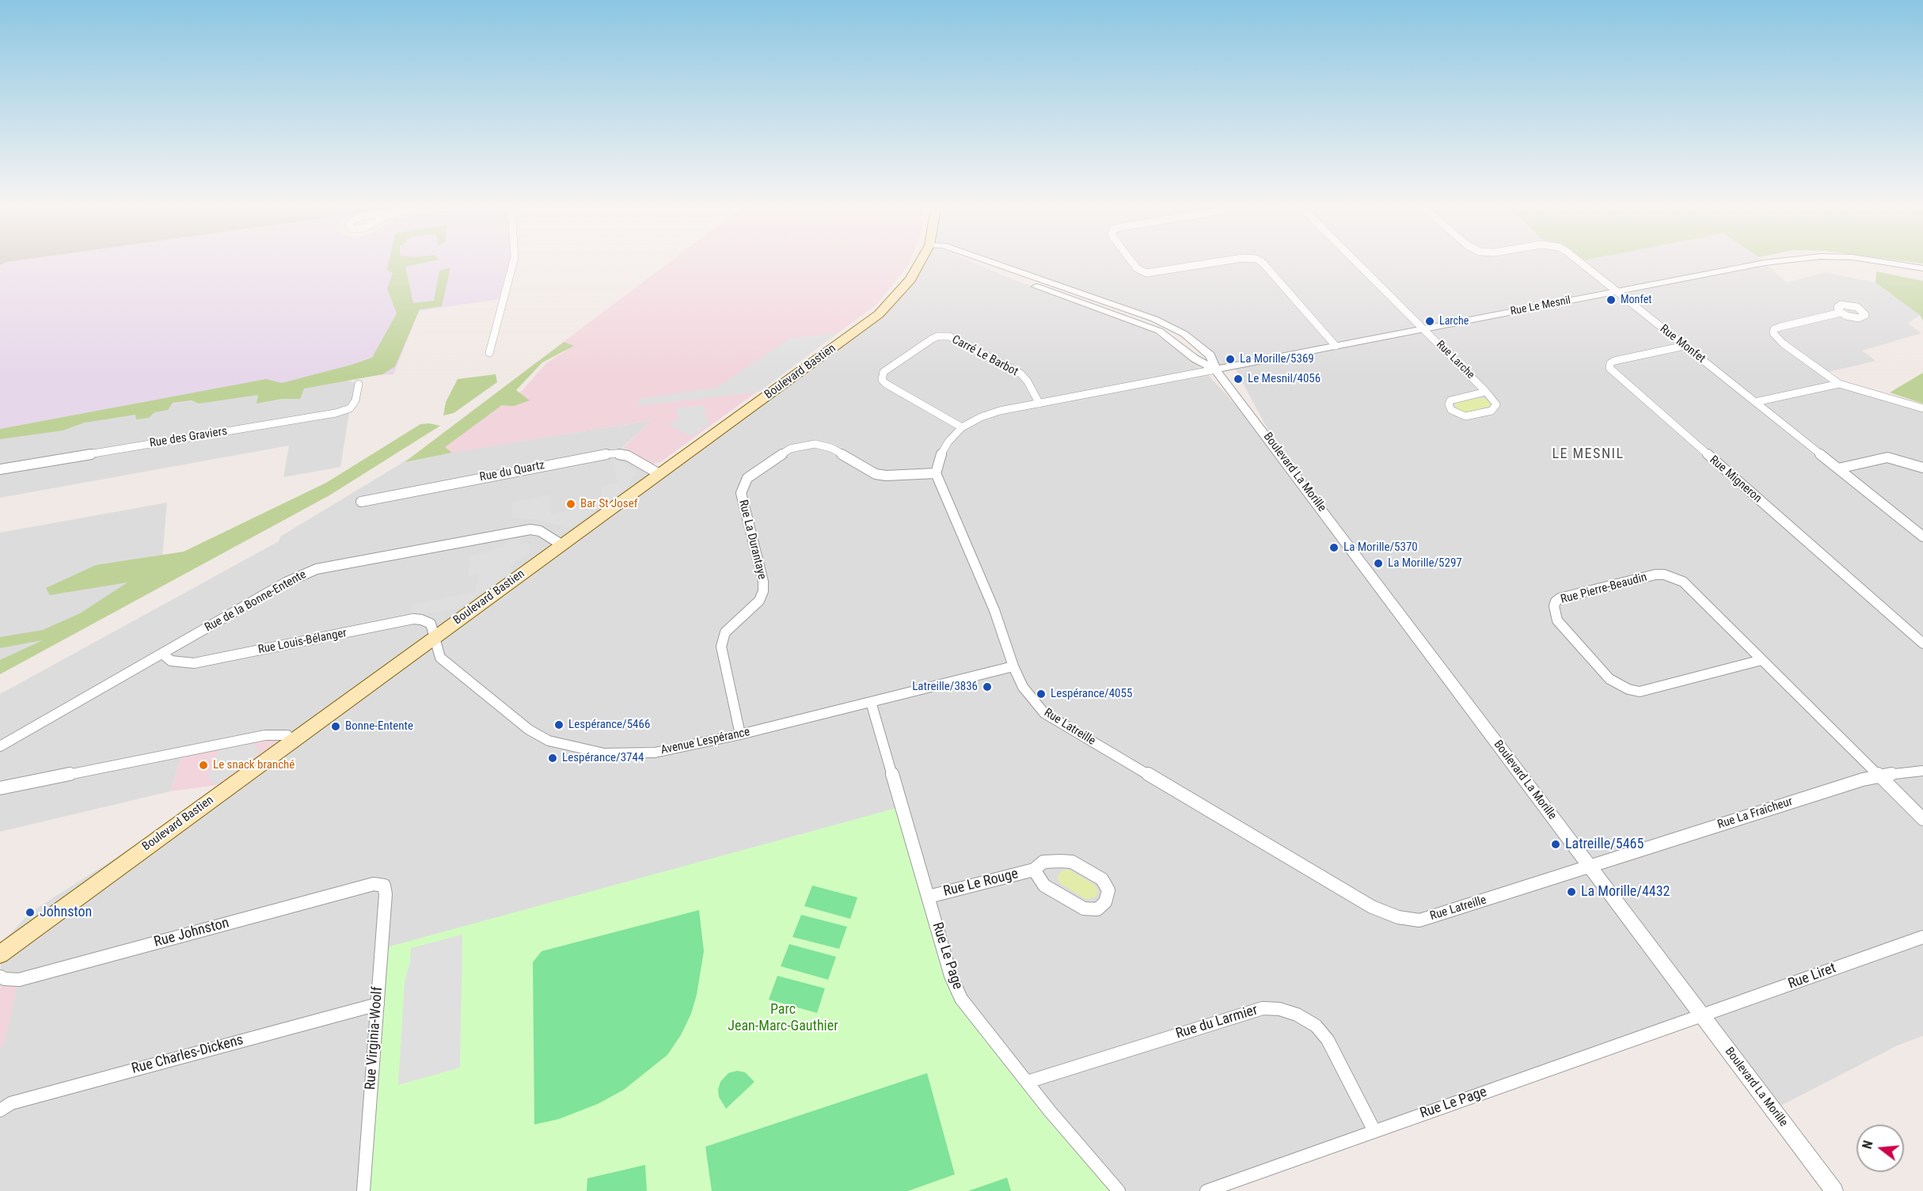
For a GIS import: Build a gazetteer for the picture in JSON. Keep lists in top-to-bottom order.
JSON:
{
  "streets": {
    "main road": ["Boulevard Bastien"],
    "street": [
      "Rue Le Mesnil",
      "Rue Monfet",
      "Carré Le Barbot",
      "Rue Larche",
      "Rue des Graviers",
      "Rue du Quartz",
      "Boulevard La Morille",
      "Rue Migneron",
      "Rue La Durantaye",
      "Rue Pierre-Beaudin",
      "Rue de la Bonne-Entente",
      "Rue Louis-Bélanger",
      "Rue Latreille",
      "Avenue Lespérance",
      "Rue La Fraîcheur",
      "Rue Le Rouge",
      "Rue Johnston",
      "Rue Le Page",
      "Rue Liret",
      "Rue du Larmier",
      "Rue Virginia-Woolf",
      "Rue Charles-Dickens"
    ]
  },
  "crossings": [
    ["Rue Le Mesnil", "Rue Monfet"],
    ["Rue Le Mesnil", "Rue Larche"],
    ["Rue Le Mesnil", "Boulevard La Morille"],
    ["Rue Monfet", "Rue Migneron"],
    ["Boulevard Bastien", "Rue du Quartz"],
    ["Boulevard Bastien", "Rue de la Bonne-Entente"],
    ["Boulevard Bastien", "Rue Louis-Bélanger"],
    ["Boulevard Bastien", "Avenue Lespérance"],
    ["Boulevard La Morille", "Rue Latreille"],
    ["Boulevard La Morille", "Rue La Fraîcheur"],
    ["Boulevard La Morille", "Rue Le Page"],
    ["Boulevard La Morille", "Rue Liret"],
    ["Rue La Durantaye", "Rue Latreille"],
    ["Rue La Durantaye", "Avenue Lespérance"],
    ["Rue Pierre-Beaudin", "Rue La Fraîcheur"],
    ["Rue de la Bonne-Entente", "Rue Louis-Bélanger"],
    ["Rue Louis-Bélanger", "Avenue Lespérance"],
    ["Rue Latreille", "Avenue Lespérance"],
    ["Rue Latreille", "Rue La Fraîcheur"],
    ["Avenue Lespérance", "Rue Le Page"],
    ["Rue Le Rouge", "Rue Le Page"],
    ["Rue Johnston", "Rue Virginia-Woolf"],
    ["Rue Le Page", "Rue Liret"],
    ["Rue Le Page", "Rue du Larmier"],
    ["Rue Virginia-Woolf", "Rue Charles-Dickens"]
  ],
  "districts": ["LE MESNIL"],
  "parks": ["Parc Jean-Marc-Gauthier"],
  "places": [
    "Monfet",
    "Larche",
    "La Morille/5369",
    "Le Mesnil/4056",
    "Bar St Josef",
    "La Morille/5370",
    "La Morille/5297",
    "Latreille/3836",
    "Lespérance/4055",
    "Lespérance/5466",
    "Bonne-Entente",
    "Lespérance/3744",
    "Le snack branché",
    "Latreille/5465",
    "La Morille/4432",
    "Johnston"
  ],
  "north": "left"
}
